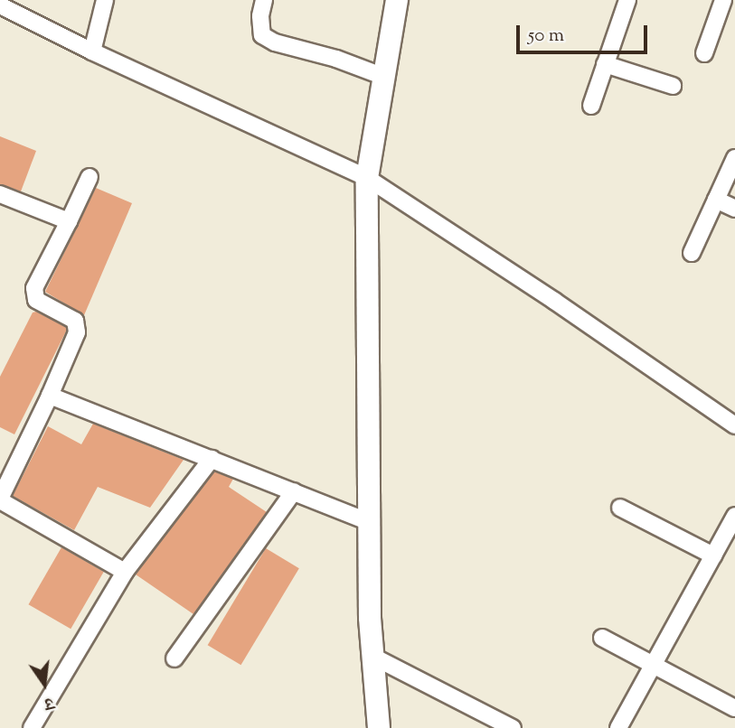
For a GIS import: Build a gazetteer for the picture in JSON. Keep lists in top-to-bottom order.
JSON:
{
  "scale_bar": "50 m",
  "north": "bottom"
}
